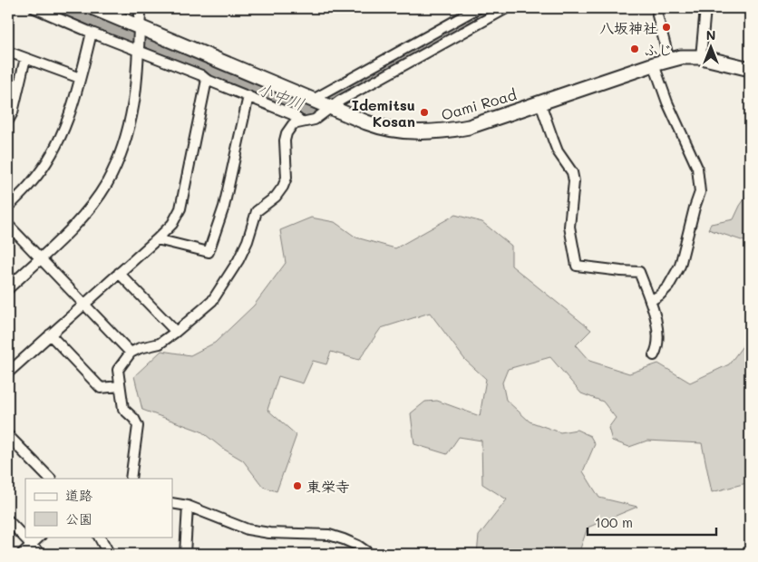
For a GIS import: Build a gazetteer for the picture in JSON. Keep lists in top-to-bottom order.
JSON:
{
  "streets": {
    "main road": ["Oami Road"]
  },
  "water": ["小中川"],
  "places": [
    "八坂神社",
    "ふじ",
    "Idemitsu Kosan",
    "東栄寺"
  ],
  "legend": ["道路", "公園"],
  "scale_bar": "100 m",
  "north": "top"
}
